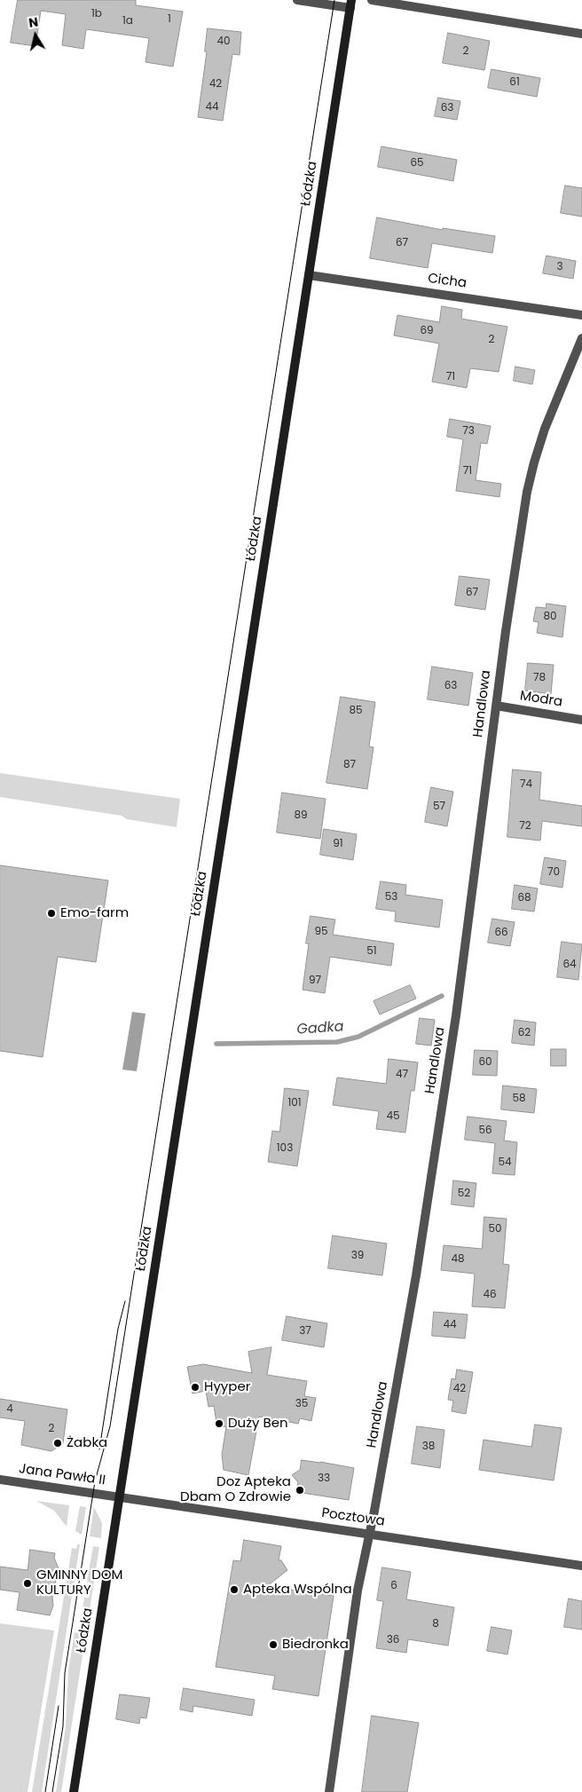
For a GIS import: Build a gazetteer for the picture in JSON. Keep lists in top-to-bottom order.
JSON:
{
  "streets": {
    "main road": ["Łódzka"],
    "street": [
      "Cicha",
      "Modra",
      "Handlowa",
      "Jana Pawła II",
      "Pocztowa"
    ]
  },
  "crossings": [
    ["Łódzka", "Cicha"],
    ["Łódzka", "Jana Pawła II"],
    ["Łódzka", "Pocztowa"],
    ["Modra", "Handlowa"],
    ["Handlowa", "Pocztowa"],
    ["Jana Pawła II", "Pocztowa"]
  ],
  "water": ["Gadka"],
  "places": [
    "Emo-farm",
    "Hyyper",
    "Duży Ben",
    "Żabka",
    "Doz Apteka Dbam O Zdrowie",
    "GMINNY DOM KULTURY",
    "Apteka Wspólna",
    "Biedronka"
  ],
  "house_numbers": [
    "1b",
    "1",
    "1a",
    "40",
    "2",
    "61",
    "42",
    "44",
    "63",
    "65",
    "67",
    "3",
    "69",
    "2",
    "71",
    "73",
    "71",
    "67",
    "80",
    "78",
    "63",
    "85",
    "87",
    "74",
    "57",
    "89",
    "72",
    "91",
    "70",
    "53",
    "68",
    "95",
    "66",
    "51",
    "64",
    "97",
    "62",
    "60",
    "47",
    "58",
    "101",
    "45",
    "56",
    "103",
    "54",
    "52",
    "50",
    "39",
    "48",
    "46",
    "44",
    "37",
    "42",
    "35",
    "4",
    "2",
    "38",
    "33",
    "6",
    "8",
    "36"
  ],
  "north": "top"
}
